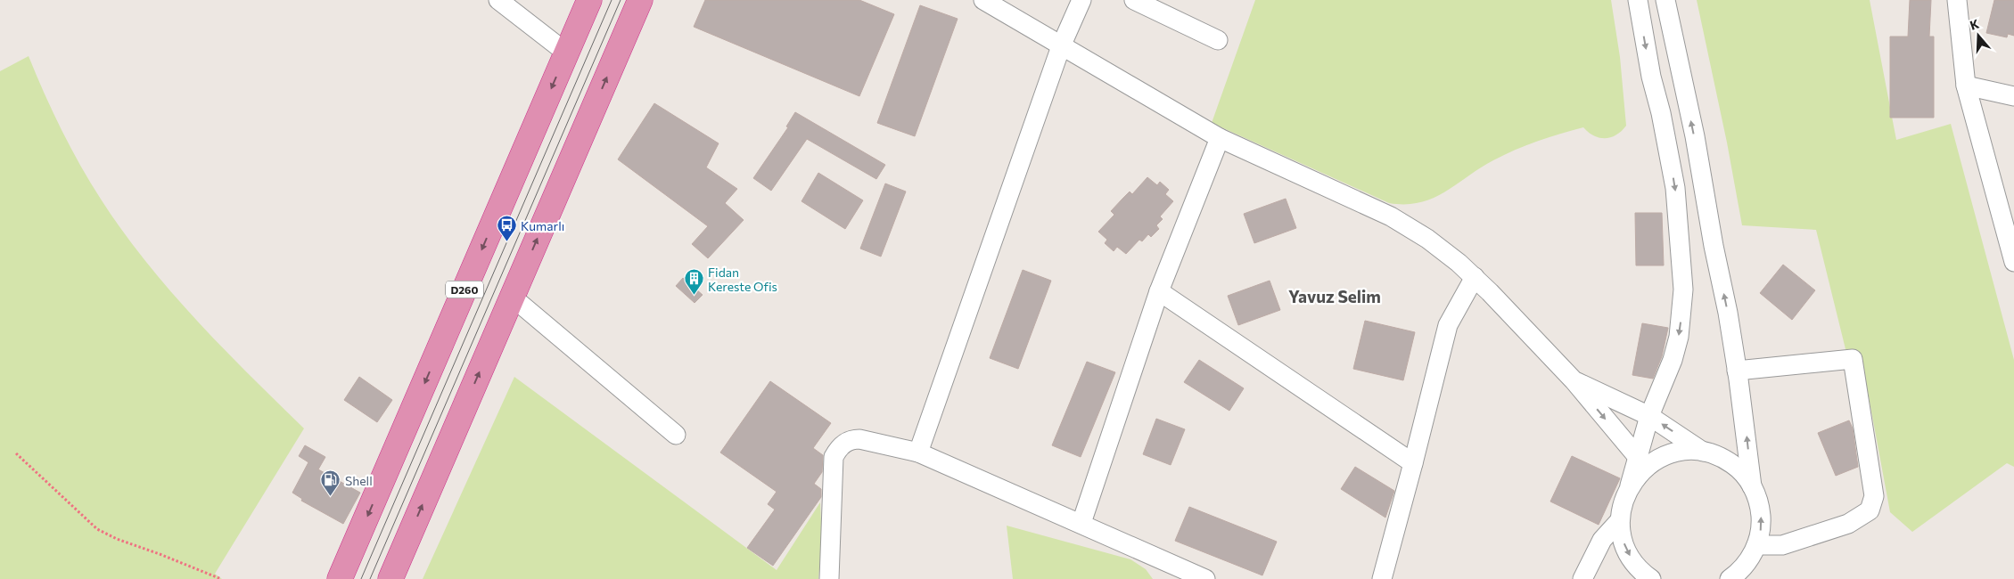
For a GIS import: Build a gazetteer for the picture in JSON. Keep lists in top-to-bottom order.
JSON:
{
  "streets": {
    "highway": ["D260"]
  },
  "districts": ["Yavuz Selim"],
  "places": {
    "bus stop": ["Kumarlı"],
    "building": ["Fidan Kereste Ofis"],
    "fuel station": ["Shell"]
  },
  "north": "top"
}
